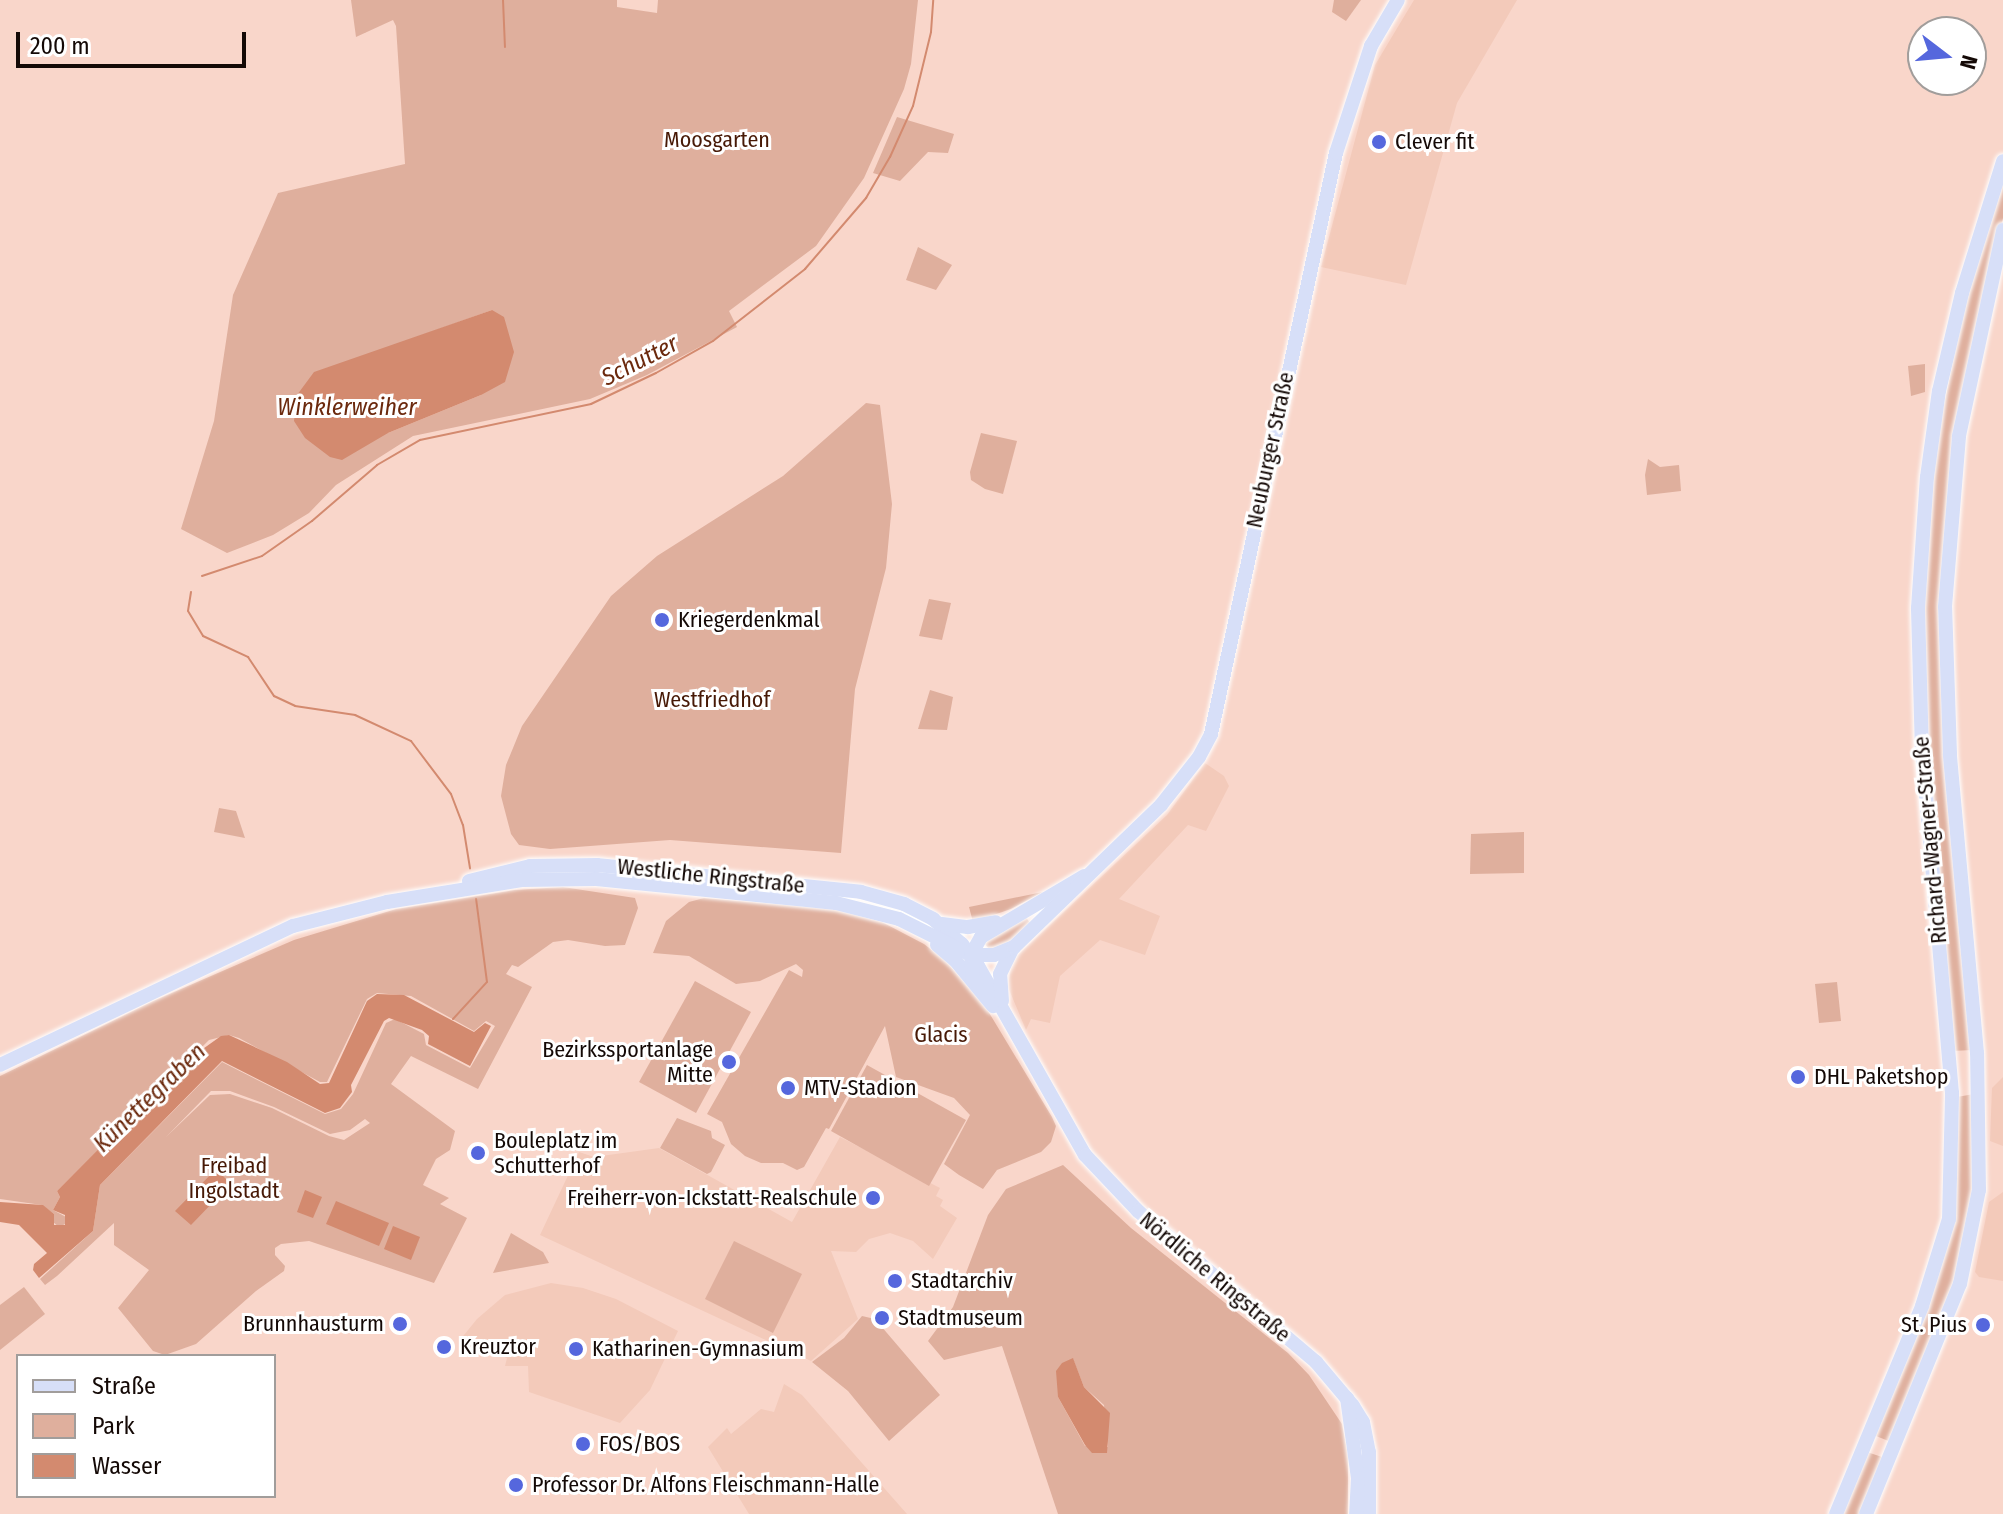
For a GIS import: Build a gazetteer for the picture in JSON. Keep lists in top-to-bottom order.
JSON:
{
  "streets": {
    "main road": [
      "Neuburger Straße",
      "Richard-Wagner-Straße",
      "Westliche Ringstraße",
      "Nördliche Ringstraße"
    ]
  },
  "crossings": [
    ["Neuburger Straße", "Westliche Ringstraße"],
    ["Westliche Ringstraße", "Nördliche Ringstraße"]
  ],
  "water": ["Schutter", "Winklerweiher", "Künettegraben"],
  "parks": [
    "Moosgarten",
    "Westfriedhof",
    "Glacis",
    "Freibad Ingolstadt"
  ],
  "places": [
    "Clever fit",
    "Kriegerdenkmal",
    "Bezirkssportanlage Mitte",
    "DHL Paketshop",
    "MTV-Stadion",
    "Bouleplatz im Schutterhof",
    "Freiherr-von-Ickstatt-Realschule",
    "Stadtarchiv",
    "Stadtmuseum",
    "Brunnhausturm",
    "St. Pius",
    "Kreuztor",
    "Katharinen-Gymnasium",
    "FOS/BOS",
    "Professor Dr. Alfons Fleischmann-Halle"
  ],
  "legend": ["Straße", "Park", "Wasser"],
  "scale_bar": "200 m",
  "north": "right"
}
